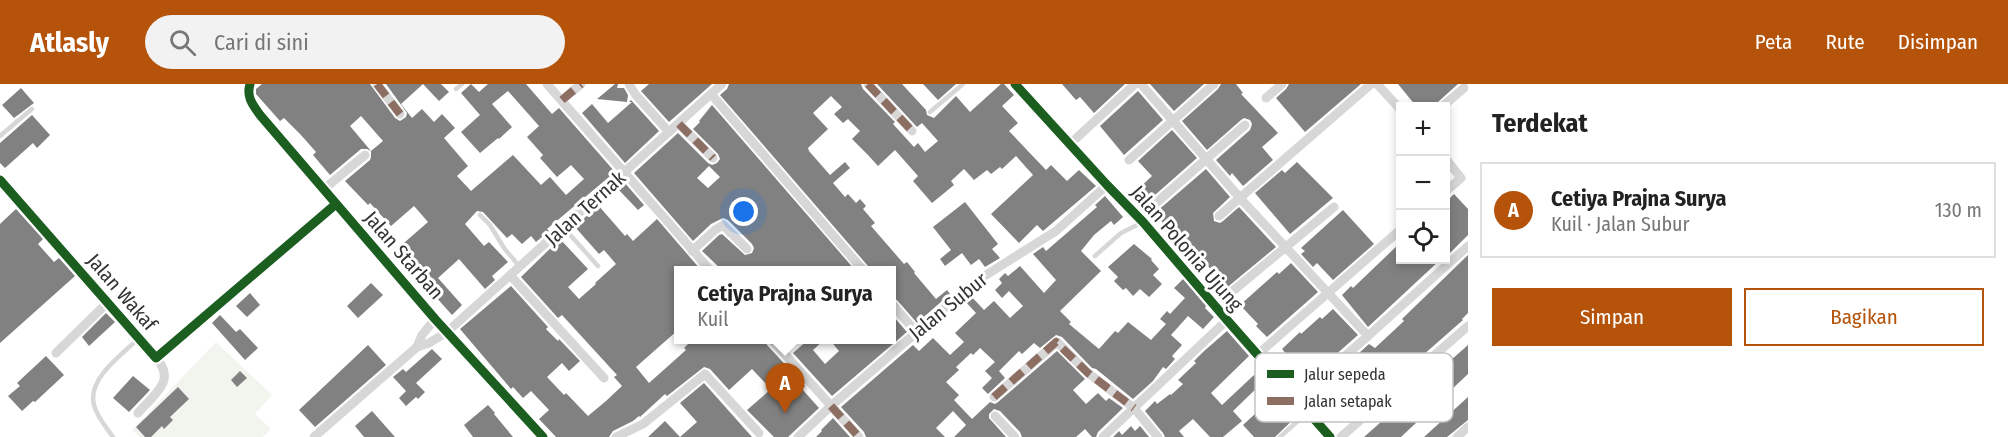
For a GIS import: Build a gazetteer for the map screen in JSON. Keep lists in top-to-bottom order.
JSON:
{
  "streets": {
    "street": [
      "Jalan Ternak",
      "Jalan Polonia Ujung",
      "Jalan Starban",
      "Jalan Wakaf",
      "Jalan Subur"
    ]
  },
  "crossings": [
    ["Jalan Ternak", "Jalan Starban"],
    ["Jalan Polonia Ujung", "Jalan Subur"],
    ["Jalan Starban", "Jalan Wakaf"]
  ],
  "legend": ["Jalur sepeda", "Jalan setapak"],
  "page": {
    "header": "Atlasly",
    "search": "Cari di sini",
    "nav": ["Peta", "Rute", "Disimpan"],
    "heading": "Terdekat",
    "map_buttons": ["+", "−"],
    "list": [
      {
        "mark": "A",
        "name": "Cetiya Prajna Surya",
        "note": "Kuil · Jalan Subur",
        "value": "130 m"
      }
    ],
    "popup": ["Cetiya Prajna Surya", "Kuil"],
    "buttons": ["Simpan", "Bagikan"],
    "pins": "A"
  }
}
